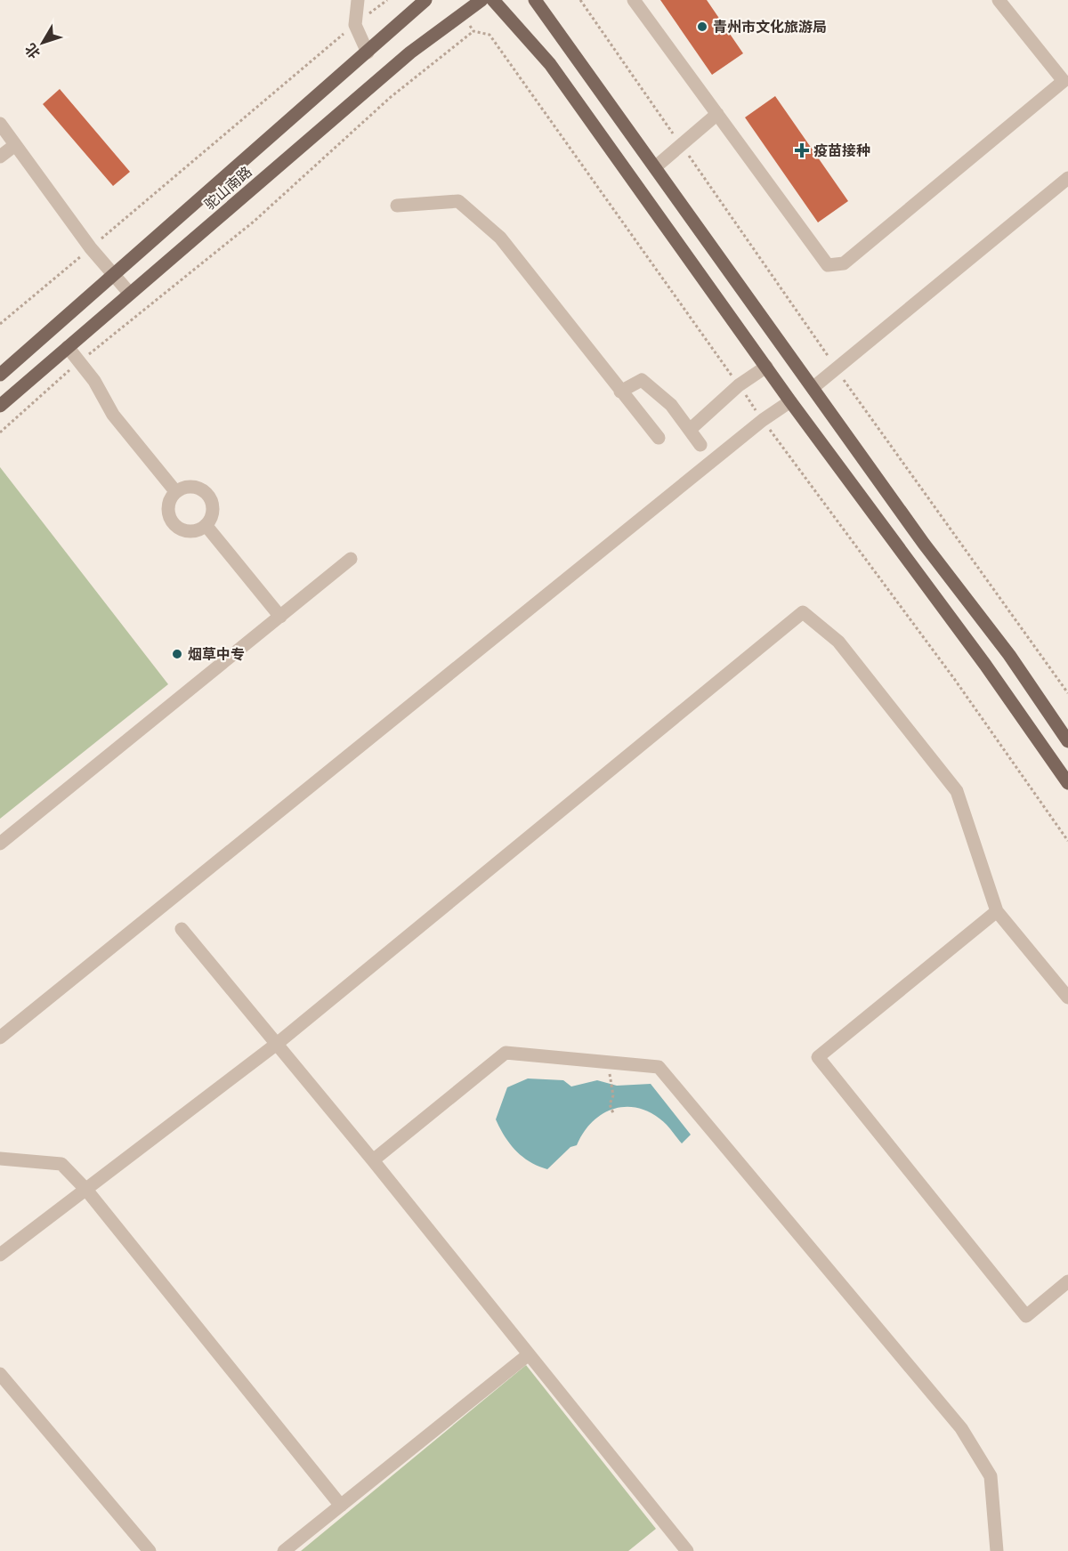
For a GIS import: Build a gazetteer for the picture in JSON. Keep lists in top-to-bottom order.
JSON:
{
  "streets": {
    "main road": ["驼山南路"]
  },
  "places": {
    "other": ["青州市文化旅游局", "烟草中专"],
    "health": ["疫苗接种"]
  },
  "north": "bottom left"
}
